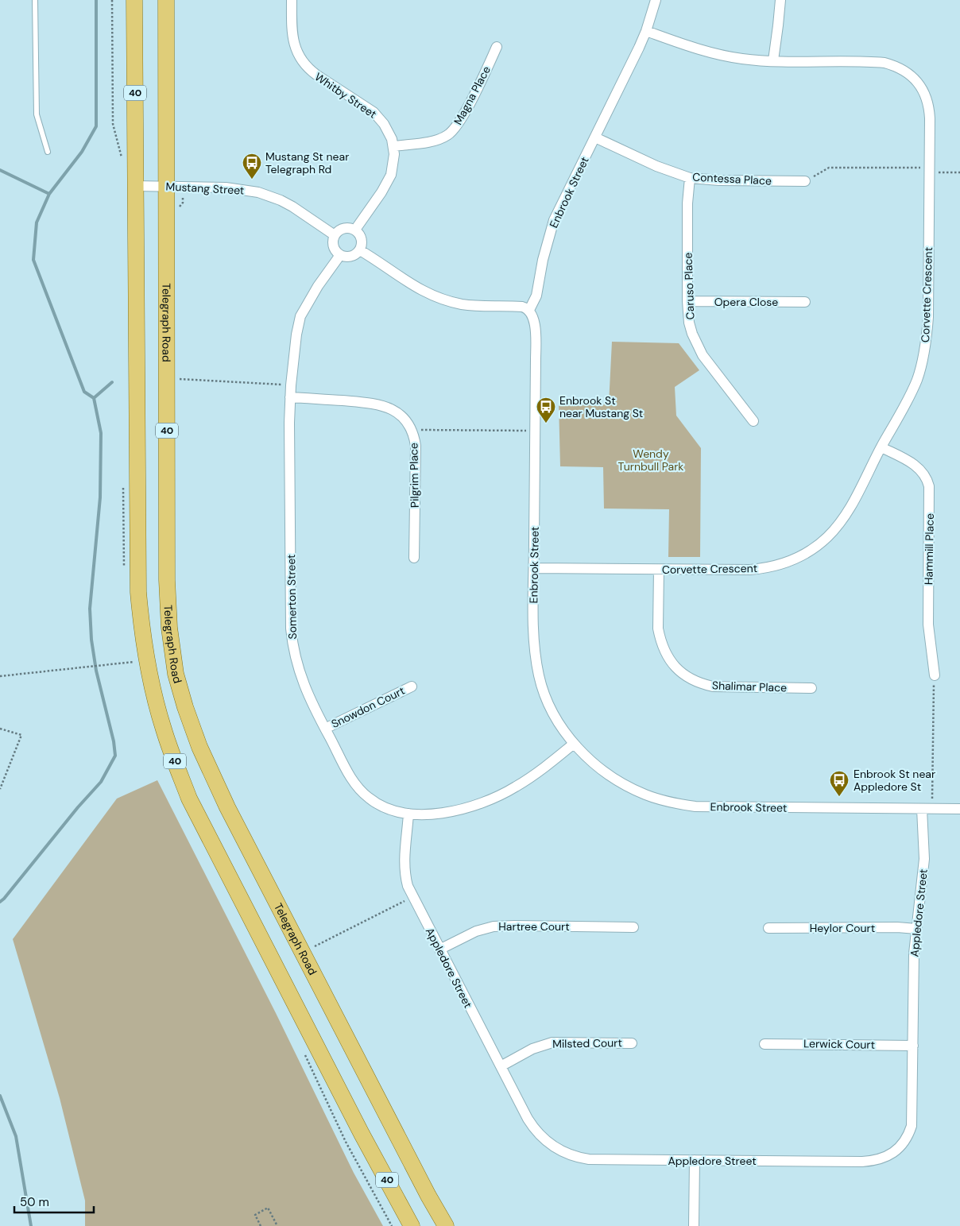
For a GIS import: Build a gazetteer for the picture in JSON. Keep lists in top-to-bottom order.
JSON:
{
  "streets": {
    "main road": ["40", "Telegraph Road"],
    "street": [
      "Whitby Street",
      "Magna Place",
      "Contessa Place",
      "Mustang Street",
      "Enbrook Street",
      "Caruso Place",
      "Corvette Crescent",
      "Opera Close",
      "Pilgrim Place",
      "Hammill Place",
      "Somerton Street",
      "Shalimar Place",
      "Snowdon Court",
      "Appledore Street",
      "Hartree Court",
      "Heylor Court",
      "Milsted Court",
      "Lerwick Court"
    ]
  },
  "crossings": [
    ["40", "Mustang Street"],
    ["Whitby Street", "Magna Place"],
    ["Whitby Street", "Mustang Street"],
    ["Whitby Street", "Somerton Street"],
    ["Contessa Place", "Enbrook Street"],
    ["Contessa Place", "Caruso Place"],
    ["Mustang Street", "Telegraph Road"],
    ["Mustang Street", "Somerton Street"],
    ["Enbrook Street", "Corvette Crescent"],
    ["Enbrook Street", "Somerton Street"],
    ["Enbrook Street", "Appledore Street"],
    ["Caruso Place", "Opera Close"],
    ["Corvette Crescent", "Hammill Place"],
    ["Corvette Crescent", "Shalimar Place"],
    ["Pilgrim Place", "Somerton Street"],
    ["Somerton Street", "Snowdon Court"],
    ["Somerton Street", "Appledore Street"],
    ["Appledore Street", "Hartree Court"],
    ["Appledore Street", "Heylor Court"],
    ["Appledore Street", "Milsted Court"],
    ["Appledore Street", "Lerwick Court"]
  ],
  "parks": ["Wendy Turnbull Park"],
  "places": {
    "bus stop": ["Mustang St near Telegraph Rd", "Enbrook St near Mustang St", "Enbrook St near Appledore St"]
  },
  "scale_bar": "50 m"
}
